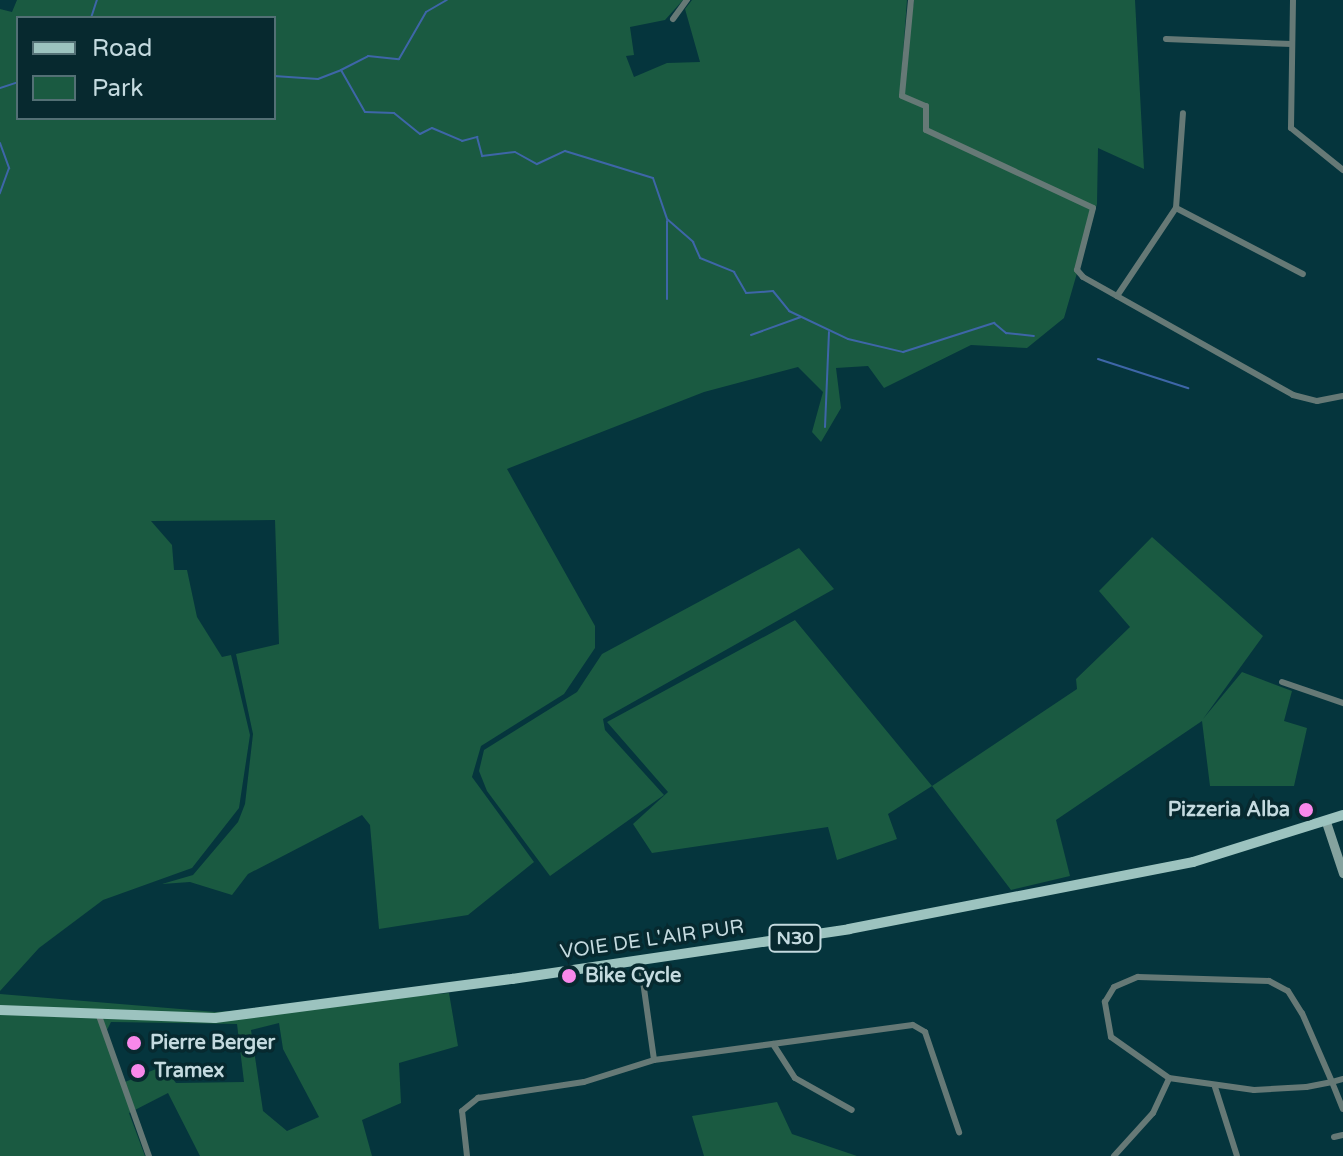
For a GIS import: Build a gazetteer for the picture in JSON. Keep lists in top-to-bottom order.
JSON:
{
  "streets": {
    "main road": ["N30", "VOIE DE L'AIR PUR"]
  },
  "crossings": [
    ["N30", "VOIE DE L'AIR PUR"]
  ],
  "places": [
    "Pizzeria Alba",
    "Bike Cycle",
    "Pierre Berger",
    "Tramex"
  ],
  "legend": ["Road", "Park"]
}
